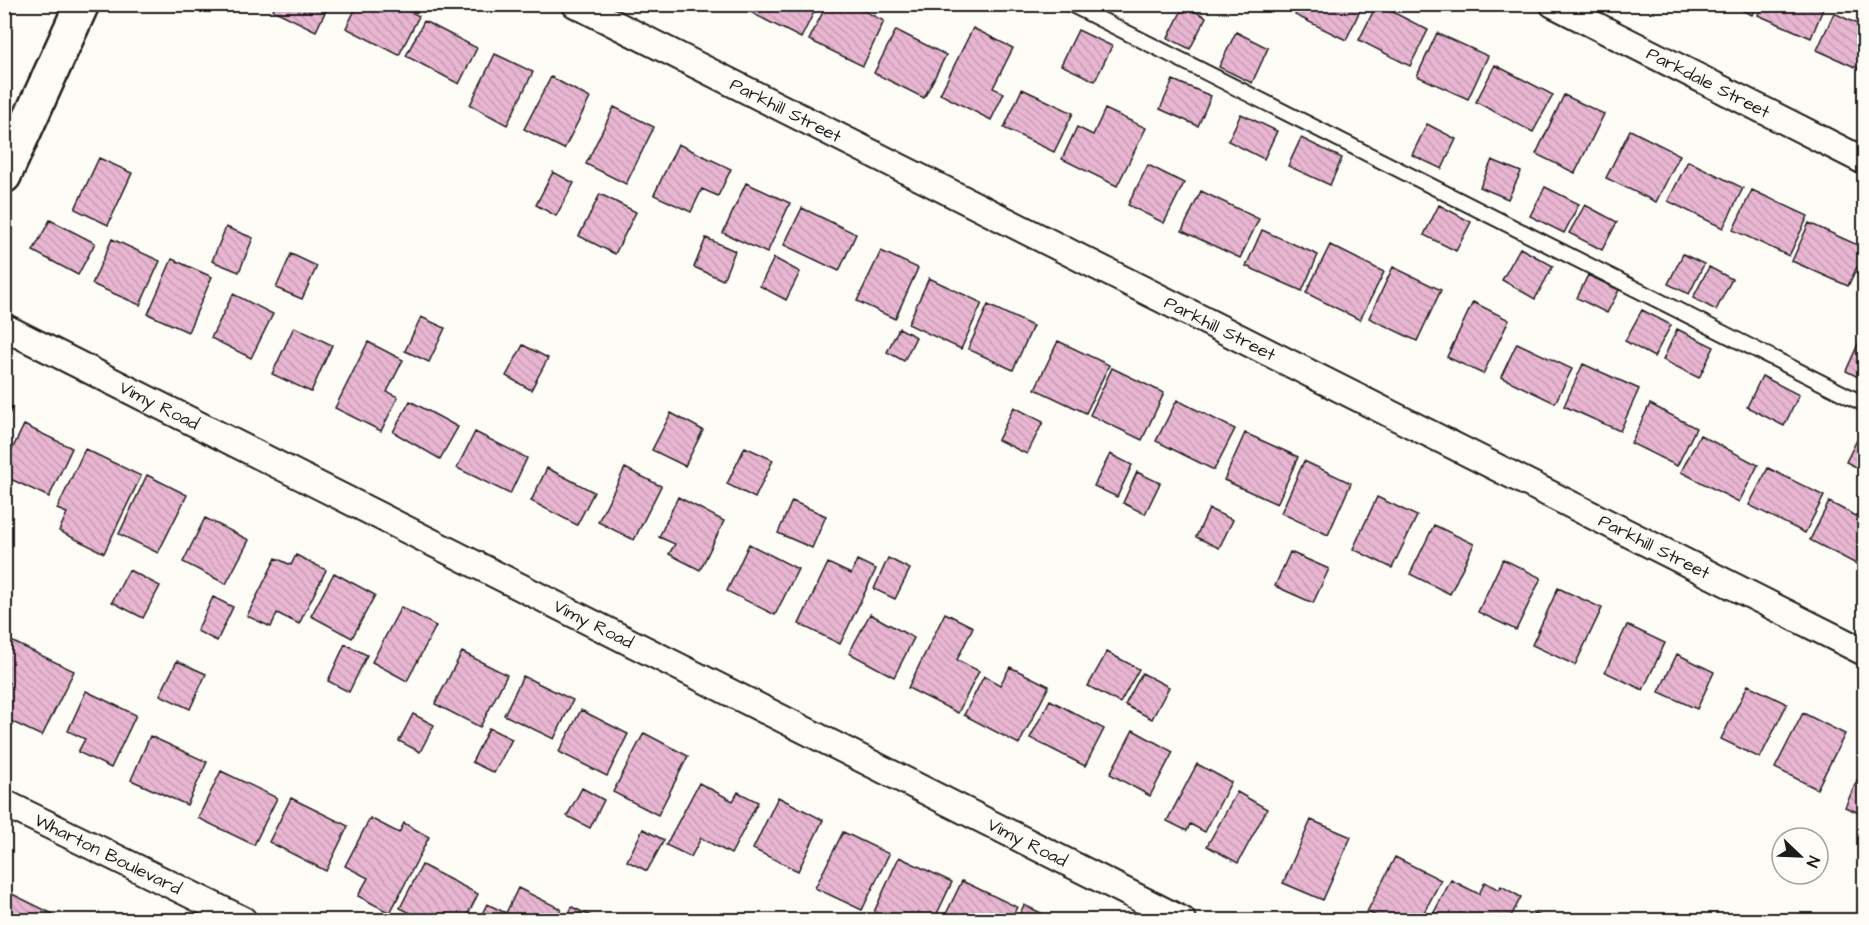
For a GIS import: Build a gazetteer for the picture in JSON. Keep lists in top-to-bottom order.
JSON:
{
  "streets": {
    "street": [
      "Parkdale Street",
      "Parkhill Street",
      "Vimy Road",
      "Wharton Boulevard"
    ]
  },
  "north": "bottom right"
}
